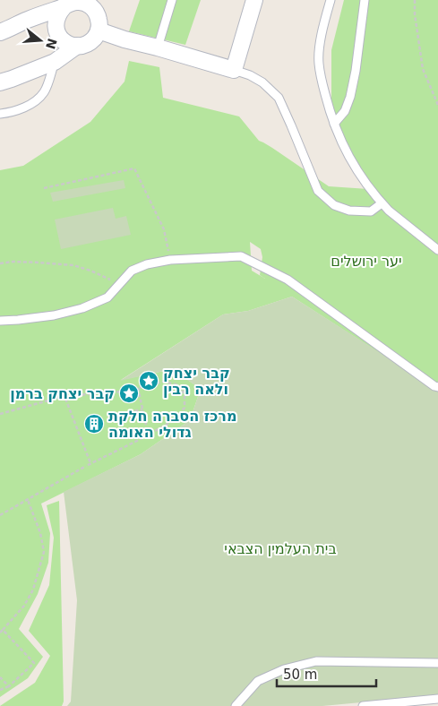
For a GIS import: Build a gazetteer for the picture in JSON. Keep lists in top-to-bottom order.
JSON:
{
  "parks": ["יער ירושלים", "בית העלמין הצבאי"],
  "places": {
    "place": ["קבר יצחק ולאה רבין", "קבר יצחק ברמן"],
    "building": ["מרכז הסברה חלקת גדולי האומה"]
  },
  "scale_bar": "50 m",
  "north": "right"
}
